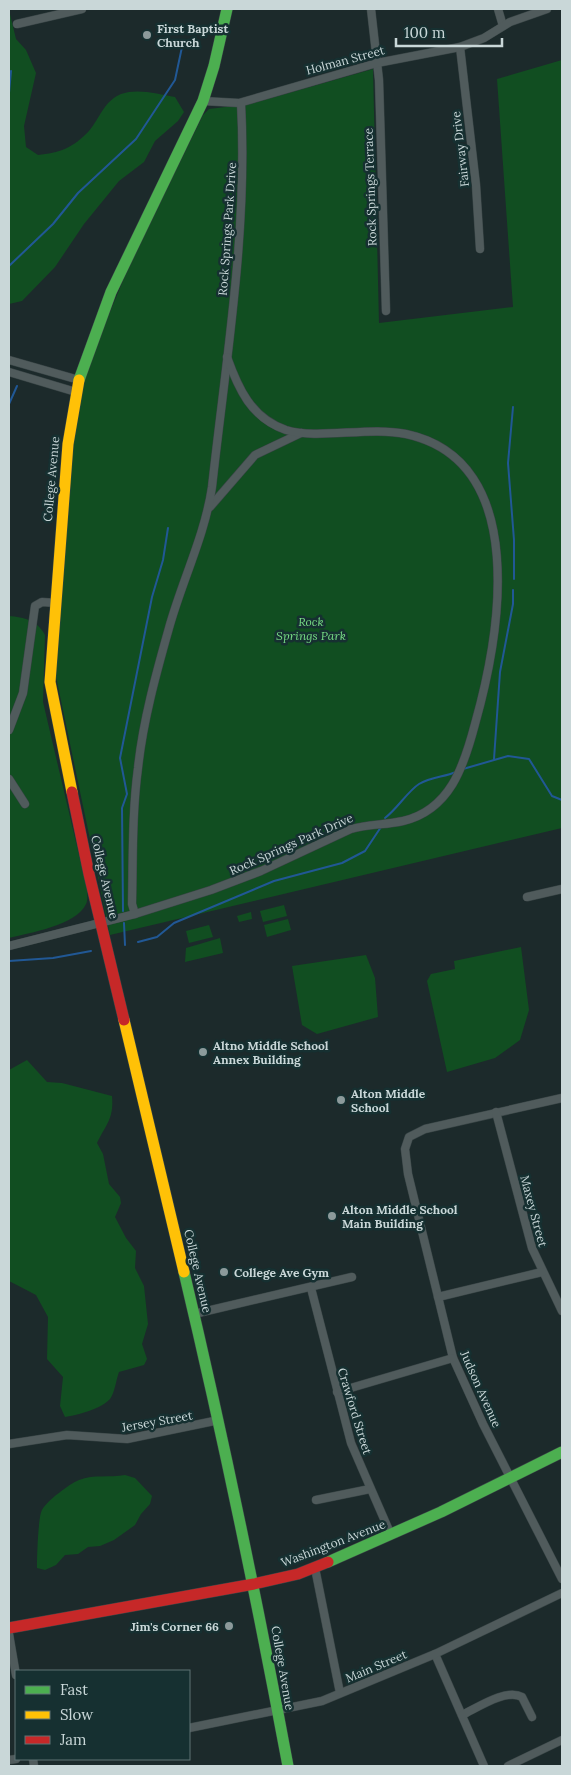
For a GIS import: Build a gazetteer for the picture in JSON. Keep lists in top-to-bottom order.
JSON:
{
  "streets": {
    "main road": ["College Avenue", "Washington Avenue"],
    "street": [
      "Holman Street",
      "Fairway Drive",
      "Rock Springs Terrace",
      "Rock Springs Park Drive",
      "Maxey Street",
      "Judson Avenue",
      "Crawford Street",
      "Jersey Street",
      "Main Street"
    ]
  },
  "crossings": [
    ["Holman Street", "Fairway Drive"],
    ["Holman Street", "Rock Springs Terrace"],
    ["Holman Street", "Rock Springs Park Drive"],
    ["Holman Street", "College Avenue"],
    ["Rock Springs Park Drive", "College Avenue"],
    ["College Avenue", "Jersey Street"],
    ["College Avenue", "Washington Avenue"],
    ["College Avenue", "Main Street"],
    ["Maxey Street", "Judson Avenue"],
    ["Judson Avenue", "Washington Avenue"],
    ["Crawford Street", "Washington Avenue"]
  ],
  "parks": ["Rock Springs Park"],
  "places": [
    "First Baptist Church",
    "Altno Middle School Annex Building",
    "Alton Middle School",
    "Alton Middle School Main Building",
    "College Ave Gym",
    "Jim's Corner 66"
  ],
  "legend": ["Fast", "Slow", "Jam"],
  "scale_bar": "100 m"
}
